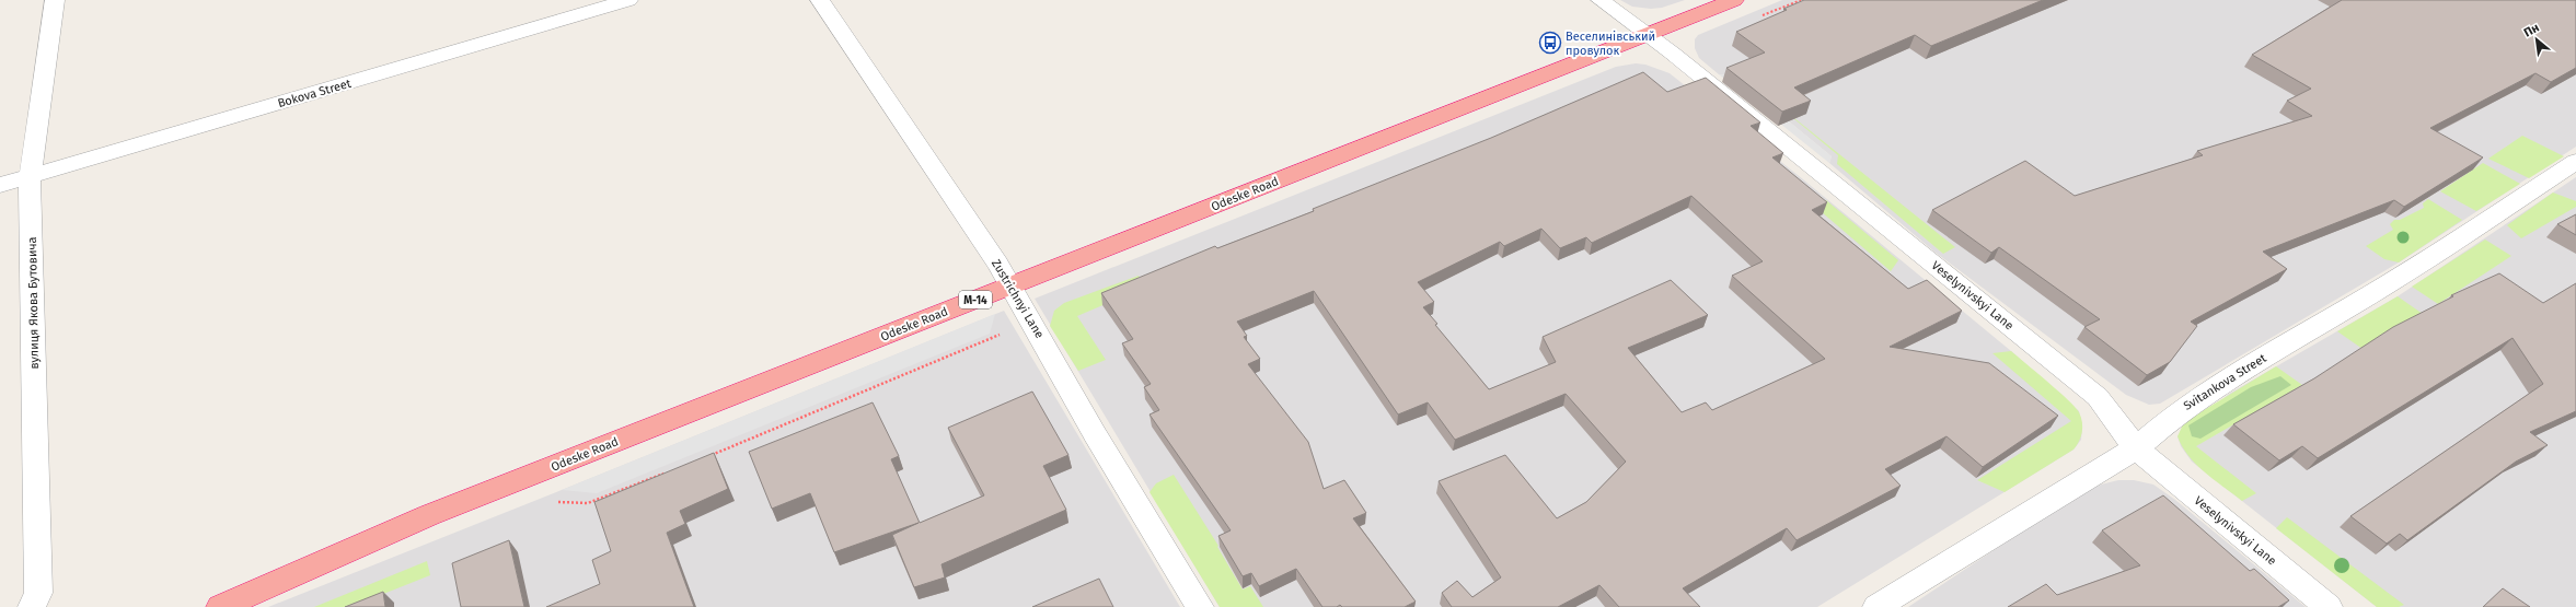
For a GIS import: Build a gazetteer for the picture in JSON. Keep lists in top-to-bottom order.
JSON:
{
  "streets": {
    "highway": ["Odeske Road", "М-14"],
    "street": [
      "Bokova Street",
      "Veselynivskyi Lane",
      "Zustrichnyi Lane",
      "вулиця Якова Бутовича",
      "Svitankova Street"
    ]
  },
  "crossings": [
    ["Bokova Street", "вулиця Якова Бутовича"],
    ["Odeske Road", "Veselynivskyi Lane"],
    ["Odeske Road", "Zustrichnyi Lane"],
    ["Veselynivskyi Lane", "Svitankova Street"]
  ],
  "places": {
    "bus stop": ["Веселинівський провулок"]
  },
  "north": "top left"
}
